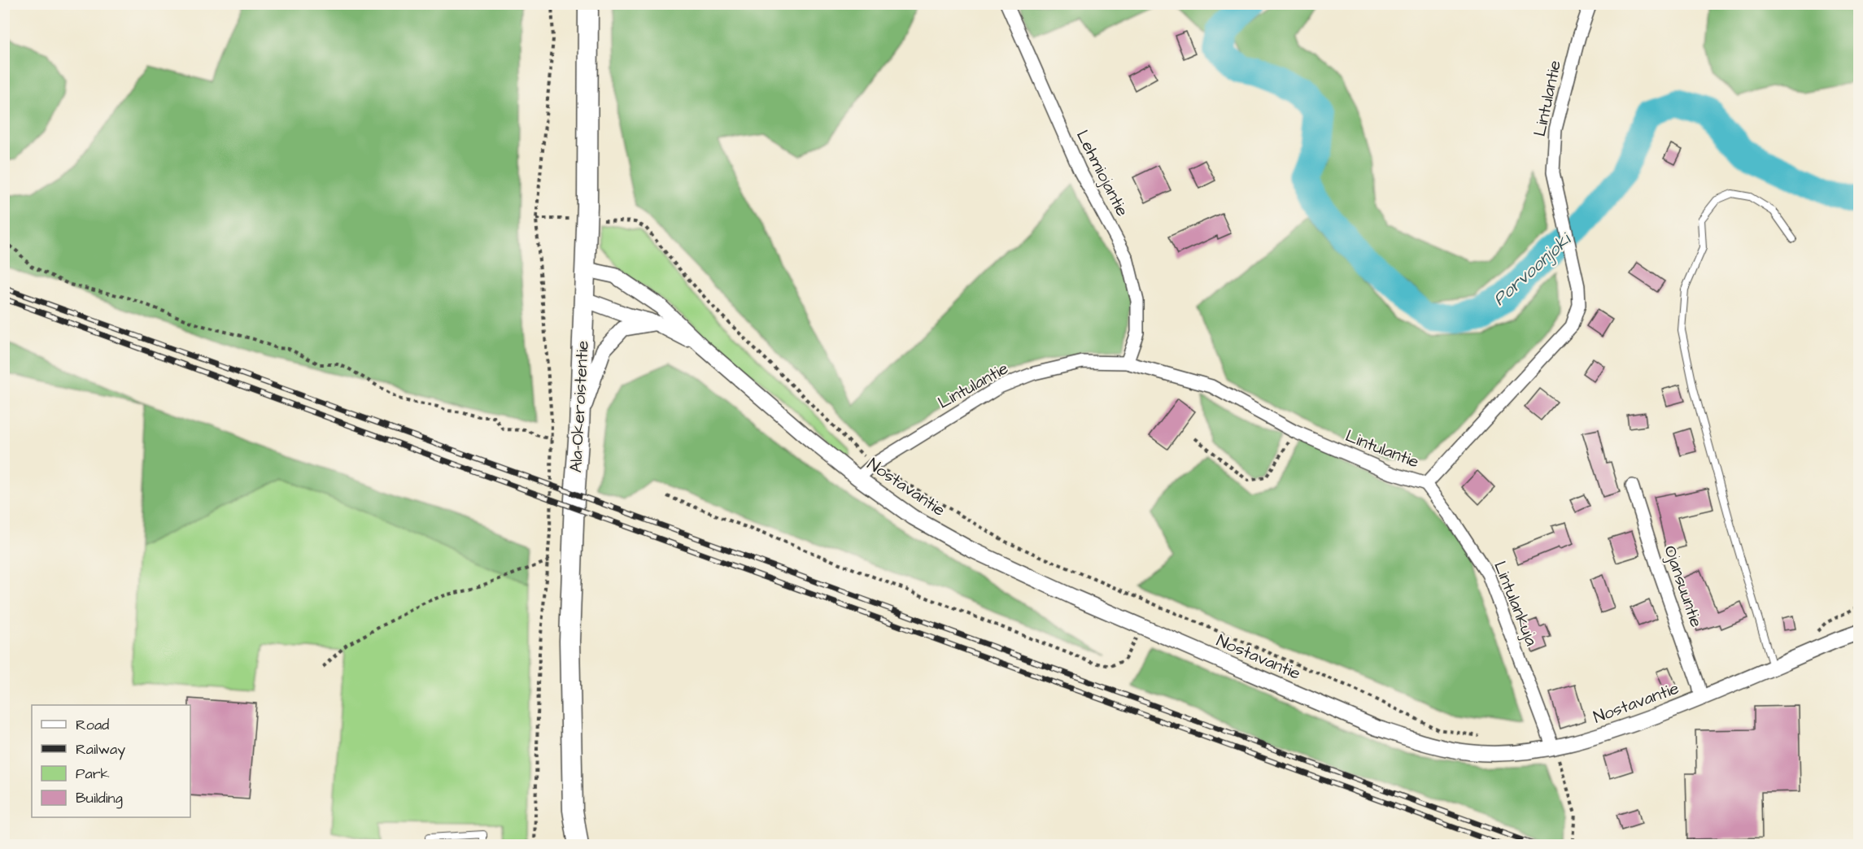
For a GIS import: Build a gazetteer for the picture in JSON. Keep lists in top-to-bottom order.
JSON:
{
  "streets": {
    "main road": ["Ala-Okeroistentie"],
    "street": [
      "Lintulantie",
      "Lehmiojantie",
      "Nostavantie",
      "Ojansuuntie",
      "Lintulankuja"
    ]
  },
  "crossings": [
    ["Lintulantie", "Lehmiojantie"],
    ["Lintulantie", "Nostavantie"],
    ["Lintulantie", "Lintulankuja"],
    ["Ala-Okeroistentie", "Nostavantie"],
    ["Nostavantie", "Ojansuuntie"],
    ["Nostavantie", "Lintulankuja"]
  ],
  "water": ["Porvoonjoki"],
  "legend": [
    "Road",
    "Railway",
    "Park",
    "Building"
  ]
}
